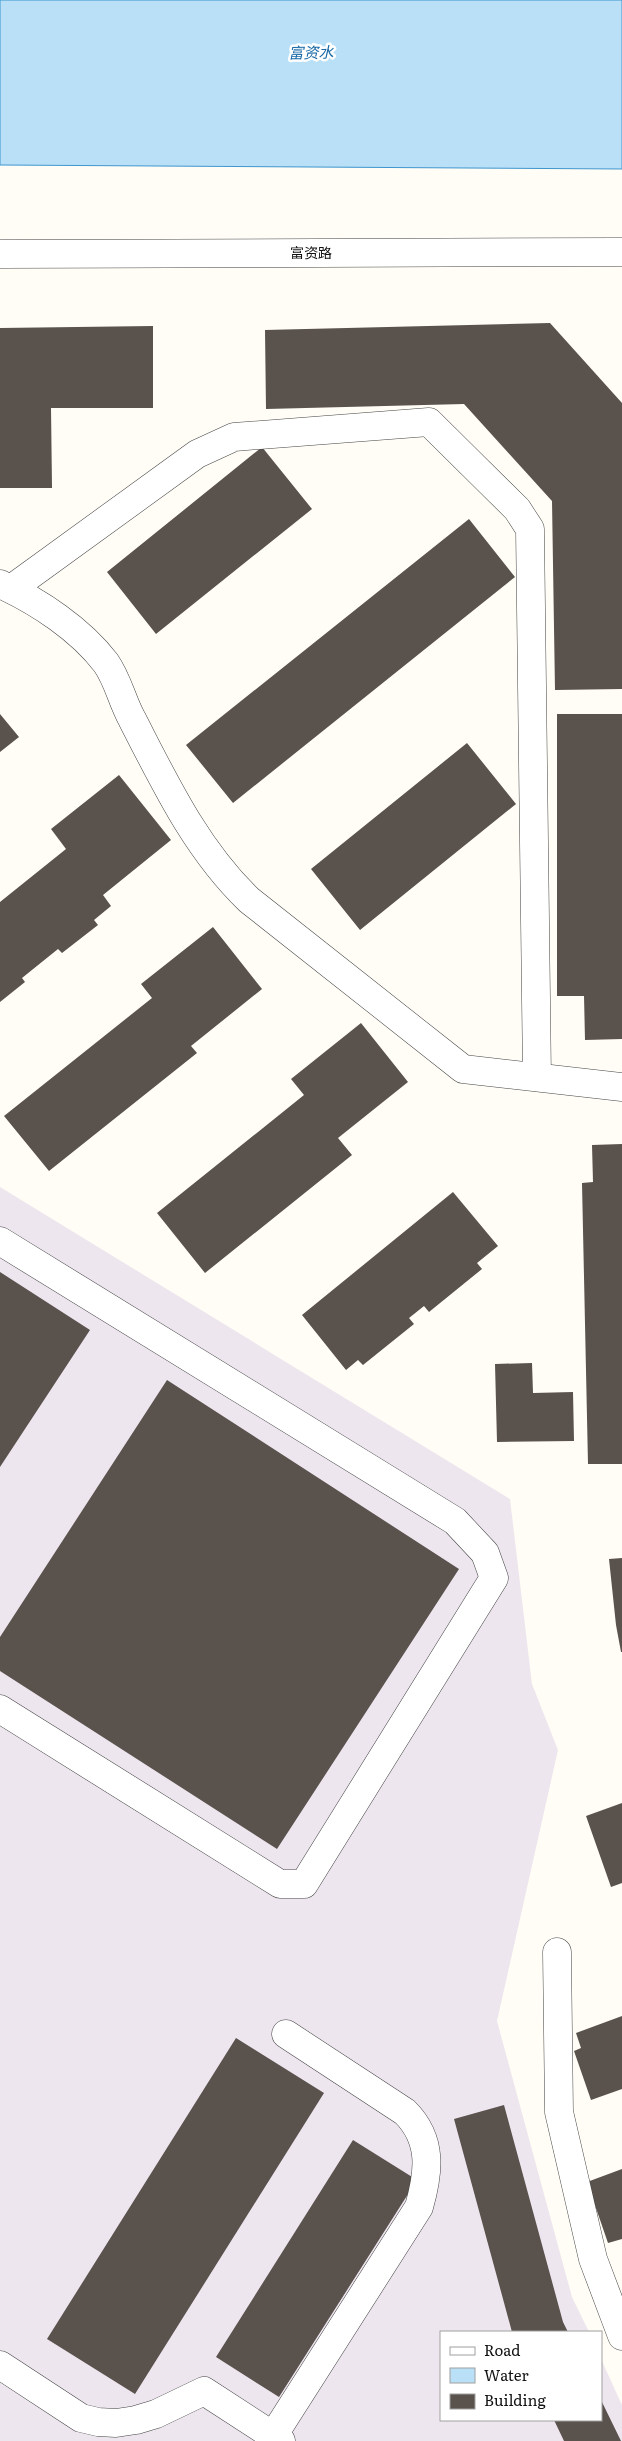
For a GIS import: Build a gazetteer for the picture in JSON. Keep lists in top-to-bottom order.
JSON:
{
  "streets": {
    "street": ["富资路"]
  },
  "water": ["富资水"],
  "legend": ["Road", "Water", "Building"]
}
